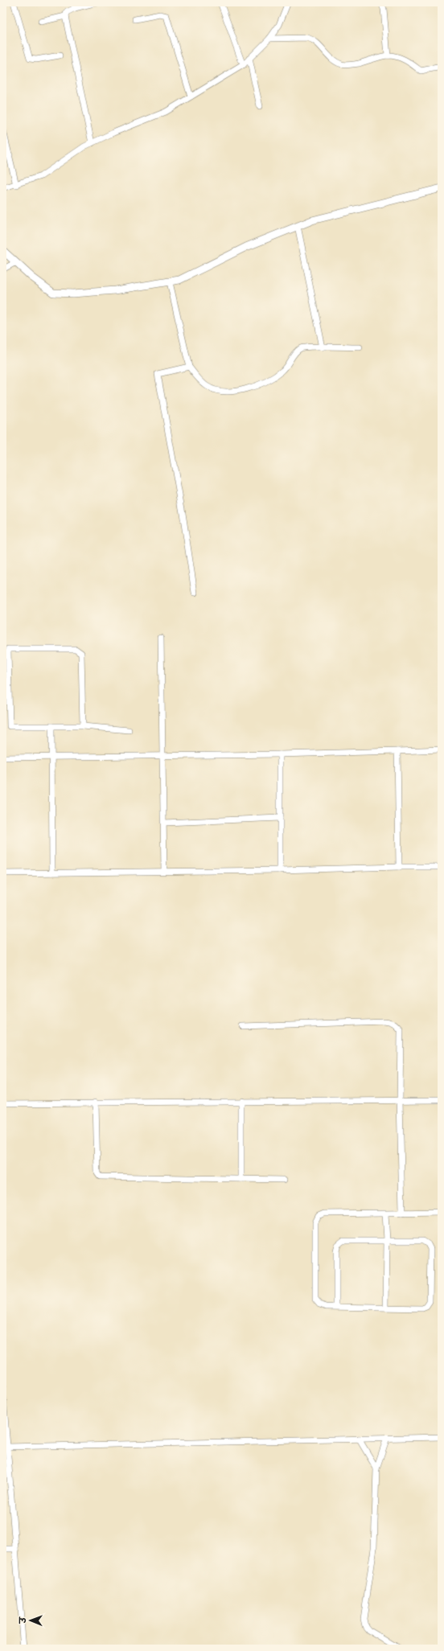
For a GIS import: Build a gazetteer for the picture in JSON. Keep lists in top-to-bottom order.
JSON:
{
  "north": "left"
}
